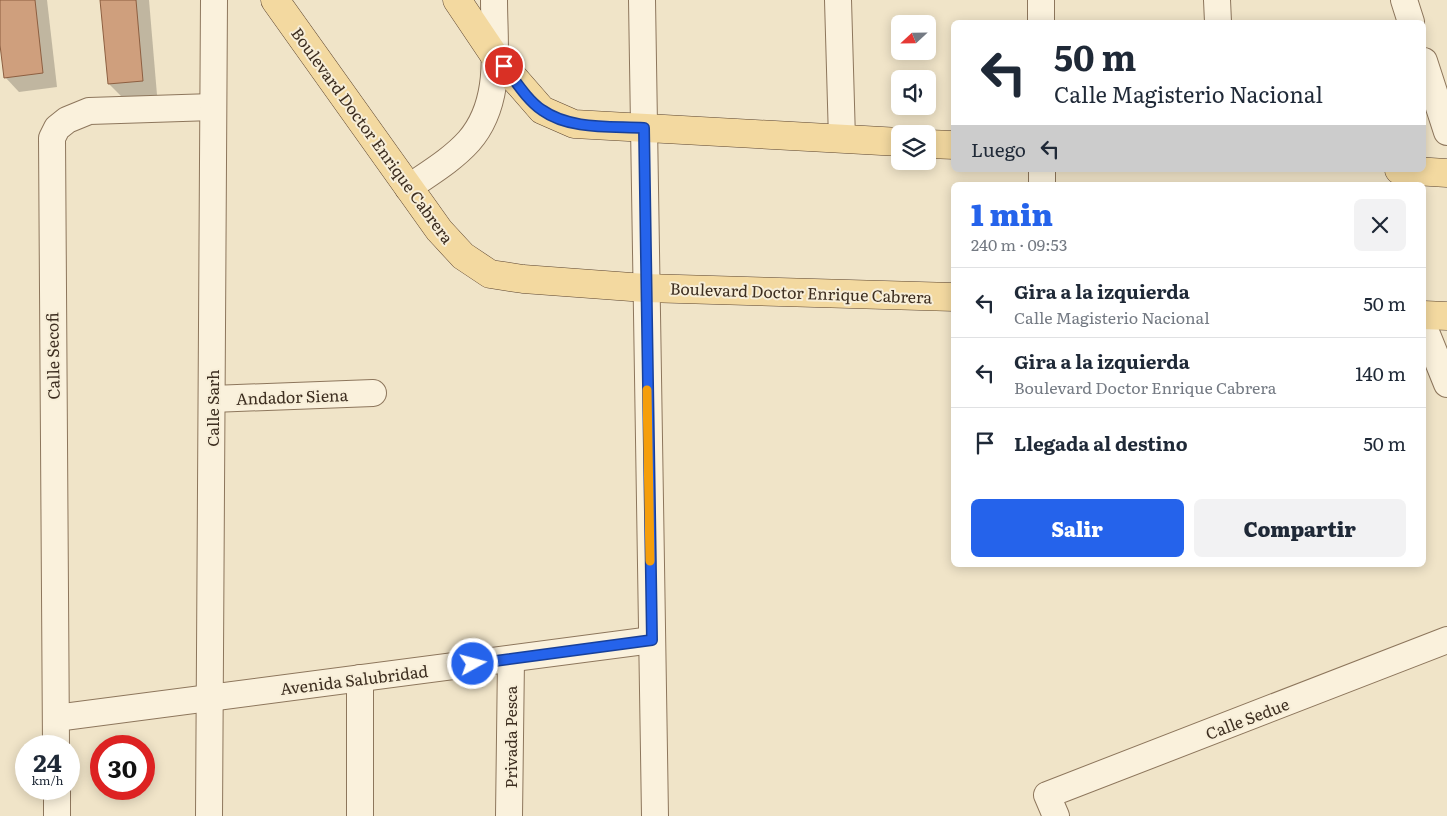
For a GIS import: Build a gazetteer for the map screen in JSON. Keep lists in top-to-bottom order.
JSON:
{
  "streets": {
    "main road": ["Boulevard Doctor Enrique Cabrera"],
    "street": [
      "Calle Secofi",
      "Andador Siena",
      "Calle Sarh",
      "Avenida Salubridad",
      "Calle Sedue",
      "Privada Pesca"
    ]
  },
  "crossings": [
    ["Calle Secofi", "Calle Sarh"],
    ["Calle Secofi", "Avenida Salubridad"],
    ["Andador Siena", "Calle Sarh"],
    ["Calle Sarh", "Avenida Salubridad"],
    ["Avenida Salubridad", "Privada Pesca"]
  ],
  "north": "left",
  "page": {
    "turn": ["50 m", "Calle Magisterio Nacional"],
    "then": "Luego",
    "heading": ["1 min", "240 m · 09:53"],
    "list": [
      {
        "name": "Gira a la izquierda",
        "note": "Calle Magisterio Nacional",
        "value": "50 m"
      },
      {
        "name": "Gira a la izquierda",
        "note": "Boulevard Doctor Enrique Cabrera",
        "value": "140 m"
      },
      {
        "name": "Llegada al destino",
        "value": "50 m"
      }
    ],
    "buttons": ["Salir", "Compartir"],
    "speed": "24 km/h",
    "limit": "30"
  }
}
